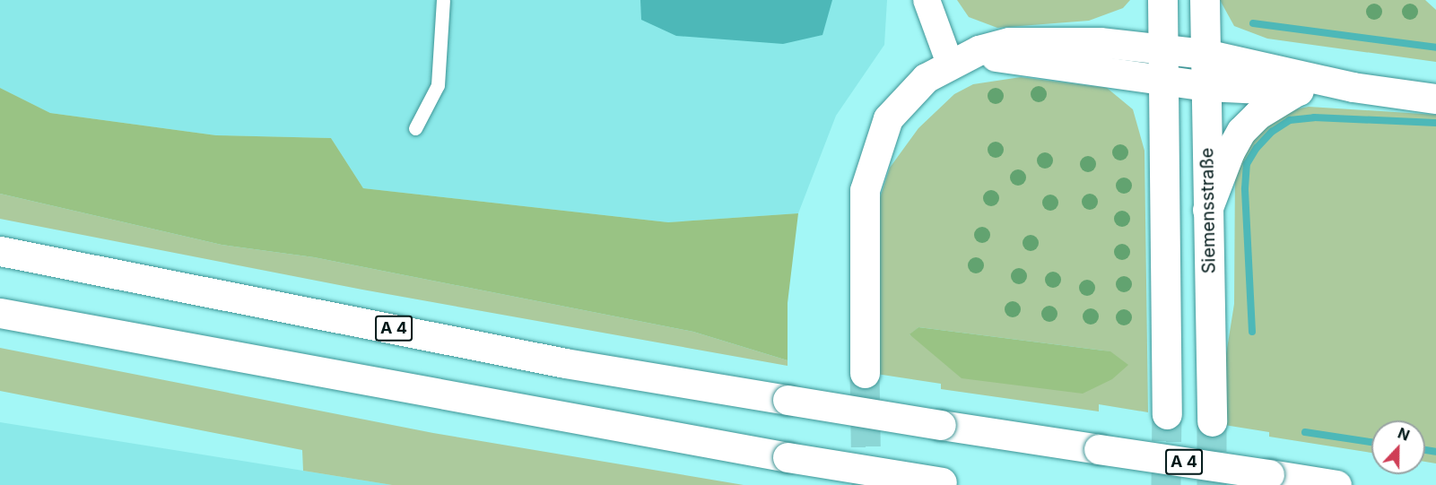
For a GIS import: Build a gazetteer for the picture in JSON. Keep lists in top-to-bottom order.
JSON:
{
  "streets": {
    "main road": ["Siemensstraße", "A 4"]
  },
  "north": "top"
}
